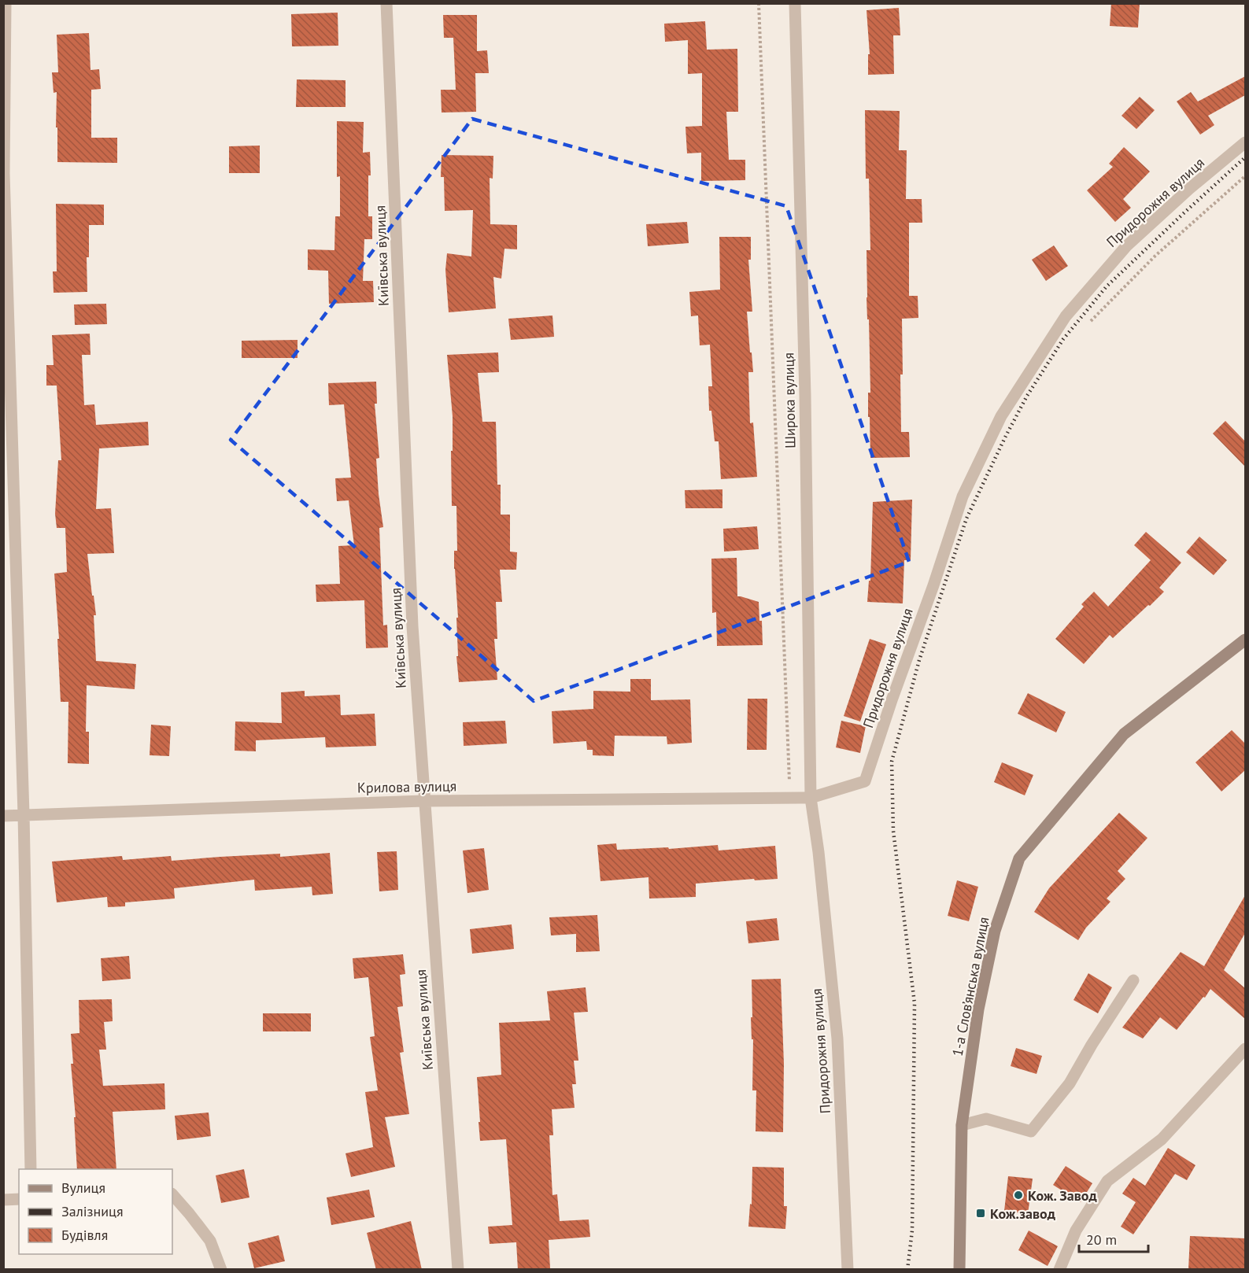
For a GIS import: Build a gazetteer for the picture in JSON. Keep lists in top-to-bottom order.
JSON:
{
  "streets": {
    "street": [
      "Придорожня вулиця",
      "Київська вулиця",
      "Широка вулиця",
      "Крилова вулиця",
      "1-а Слов’янська вулиця"
    ]
  },
  "crossings": [
    ["Придорожня вулиця", "Широка вулиця"],
    ["Придорожня вулиця", "Крилова вулиця"],
    ["Київська вулиця", "Крилова вулиця"],
    ["Широка вулиця", "Крилова вулиця"]
  ],
  "places": {
    "other": ["Кож. Завод"],
    "transit": ["Кож.завод"]
  },
  "legend": ["Вулиця", "Залізниця", "Будівля"],
  "scale_bar": "20 m"
}
